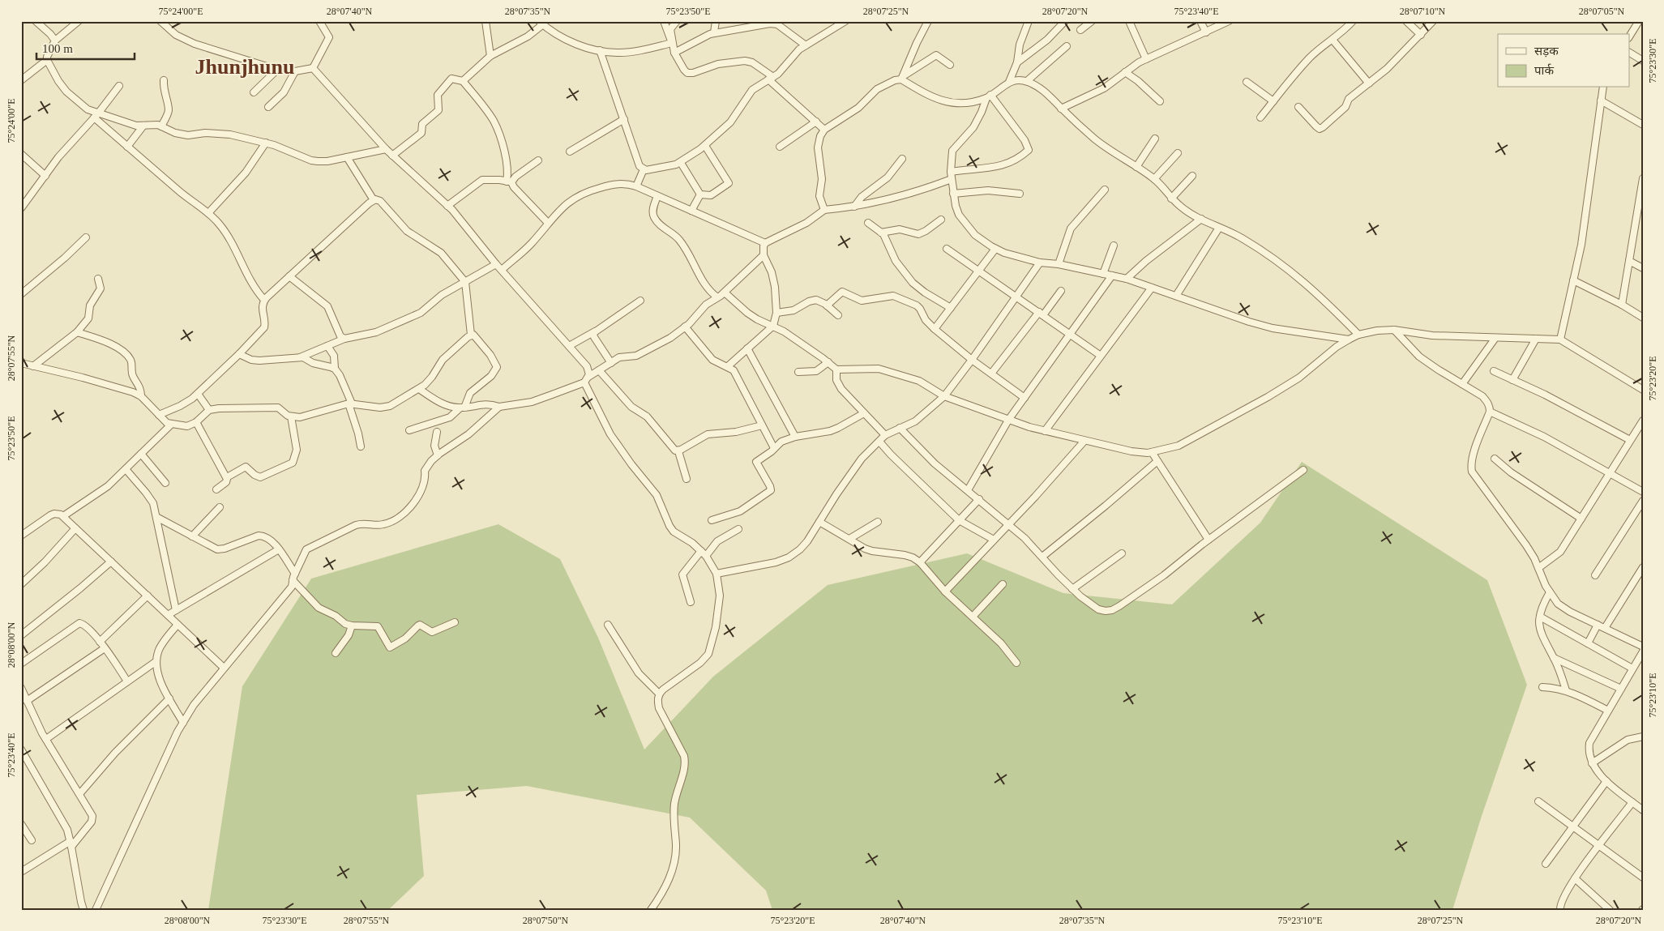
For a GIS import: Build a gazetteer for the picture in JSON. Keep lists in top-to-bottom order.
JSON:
{
  "districts": ["Jhunjhunu"],
  "legend": ["सड़क", "पार्क"],
  "scale_bar": "100 m",
  "coordinates": [
    "75°24'00\"E",
    "28°07'40\"N",
    "28°07'35\"N",
    "75°23'50\"E",
    "28°07'25\"N",
    "28°07'20\"N",
    "75°23'40\"E",
    "28°07'10\"N",
    "28°07'05\"N",
    "75°23'30\"E",
    "28°07'55\"N",
    "75°23'20\"E",
    "28°08'00\"N",
    "75°23'10\"E",
    "28°07'50\"N"
  ]
}
